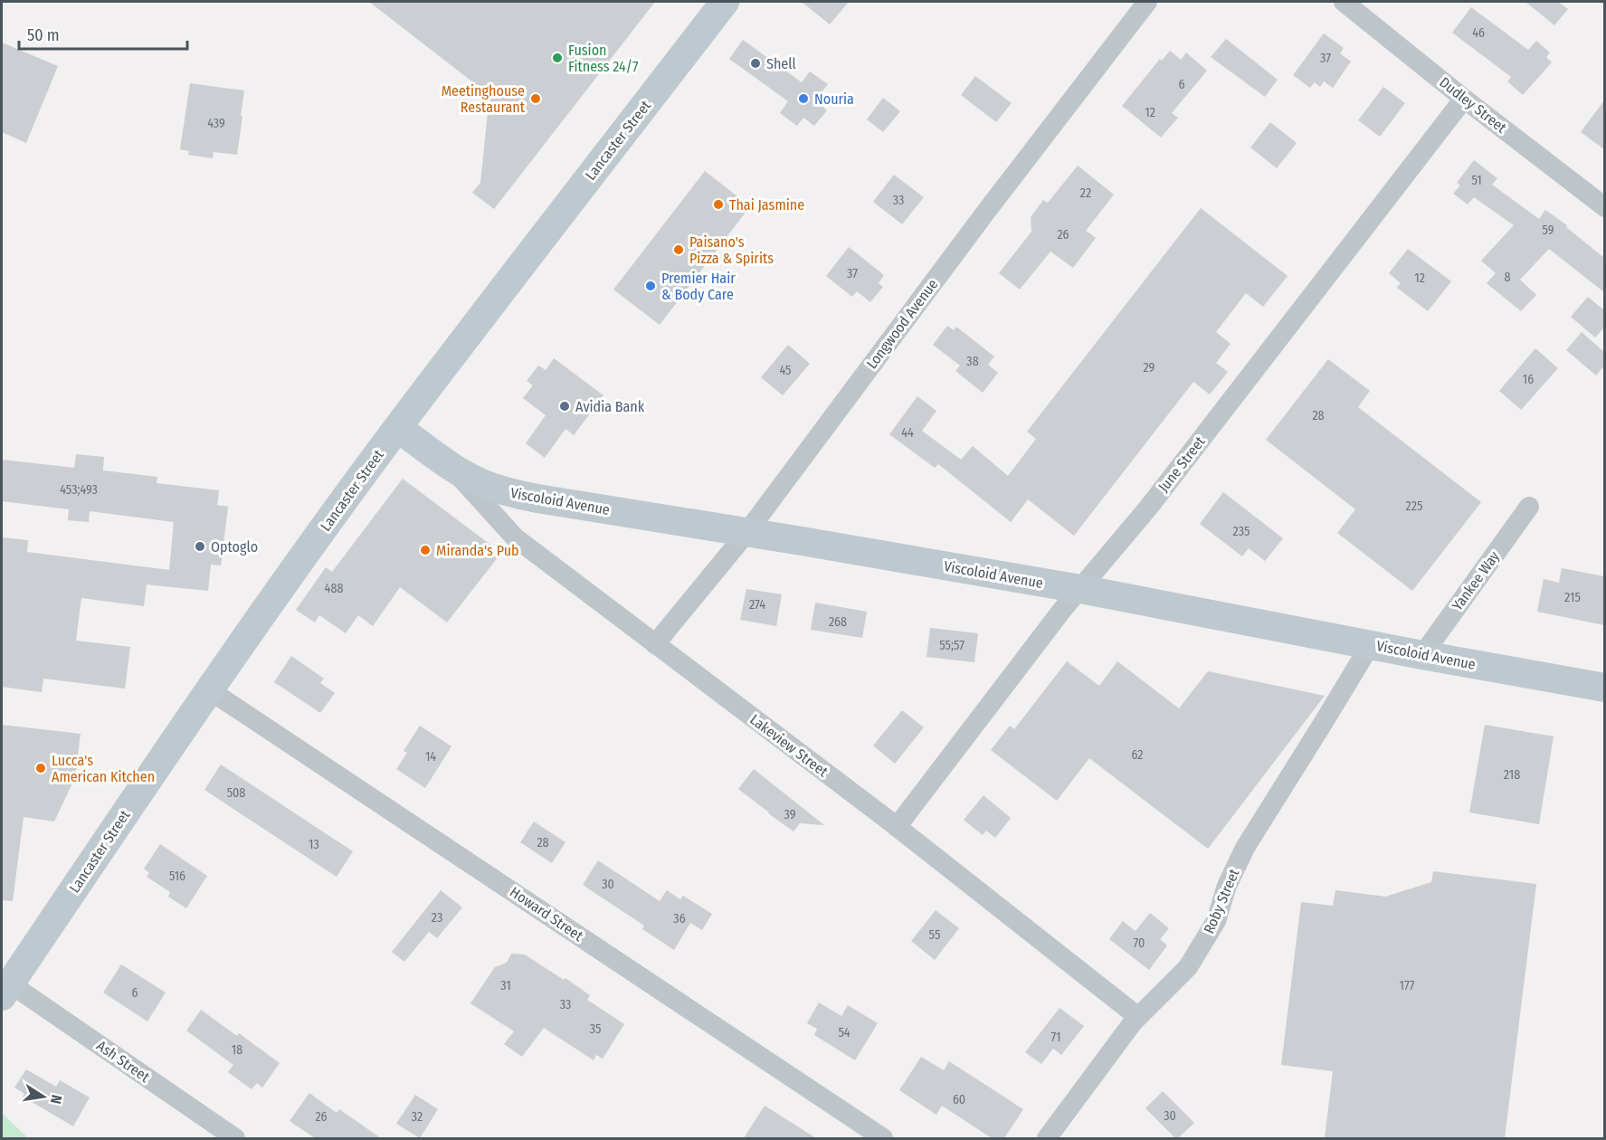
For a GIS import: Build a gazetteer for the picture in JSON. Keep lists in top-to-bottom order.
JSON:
{
  "streets": {
    "main road": ["Lancaster Street", "Viscoloid Avenue"],
    "street": [
      "Dudley Street",
      "Longwood Avenue",
      "June Street",
      "Yankee Way",
      "Lakeview Street",
      "Roby Street",
      "Howard Street",
      "Ash Street"
    ]
  },
  "crossings": [
    ["Dudley Street", "June Street"],
    ["Lancaster Street", "Viscoloid Avenue"],
    ["Lancaster Street", "Howard Street"],
    ["Lancaster Street", "Ash Street"],
    ["Longwood Avenue", "Viscoloid Avenue"],
    ["Longwood Avenue", "Lakeview Street"],
    ["June Street", "Viscoloid Avenue"],
    ["June Street", "Lakeview Street"],
    ["Viscoloid Avenue", "Yankee Way"],
    ["Viscoloid Avenue", "Lakeview Street"],
    ["Viscoloid Avenue", "Roby Street"],
    ["Lakeview Street", "Roby Street"]
  ],
  "places": [
    "Fusion Fitness 24/7",
    "Shell",
    "Meetinghouse Restaurant",
    "Nouria",
    "Thai Jasmine",
    "Paisano's Pizza & Spirits",
    "Premier Hair & Body Care",
    "Avidia Bank",
    "Optoglo",
    "Miranda's Pub",
    "Lucca's American Kitchen"
  ],
  "house_numbers": [
    "46",
    "37",
    "6",
    "12",
    "439",
    "51",
    "22",
    "33",
    "59",
    "26",
    "37",
    "8",
    "12",
    "38",
    "29",
    "45",
    "16",
    "28",
    "44",
    "453;493",
    "225",
    "235",
    "488",
    "215",
    "274",
    "268",
    "55;57",
    "62",
    "14",
    "218",
    "508",
    "39",
    "28",
    "13",
    "516",
    "30",
    "23",
    "36",
    "55",
    "70",
    "31",
    "177",
    "6",
    "33",
    "35",
    "54",
    "71",
    "18",
    "60",
    "30",
    "26",
    "32"
  ],
  "scale_bar": "50 m",
  "north": "right"
}
